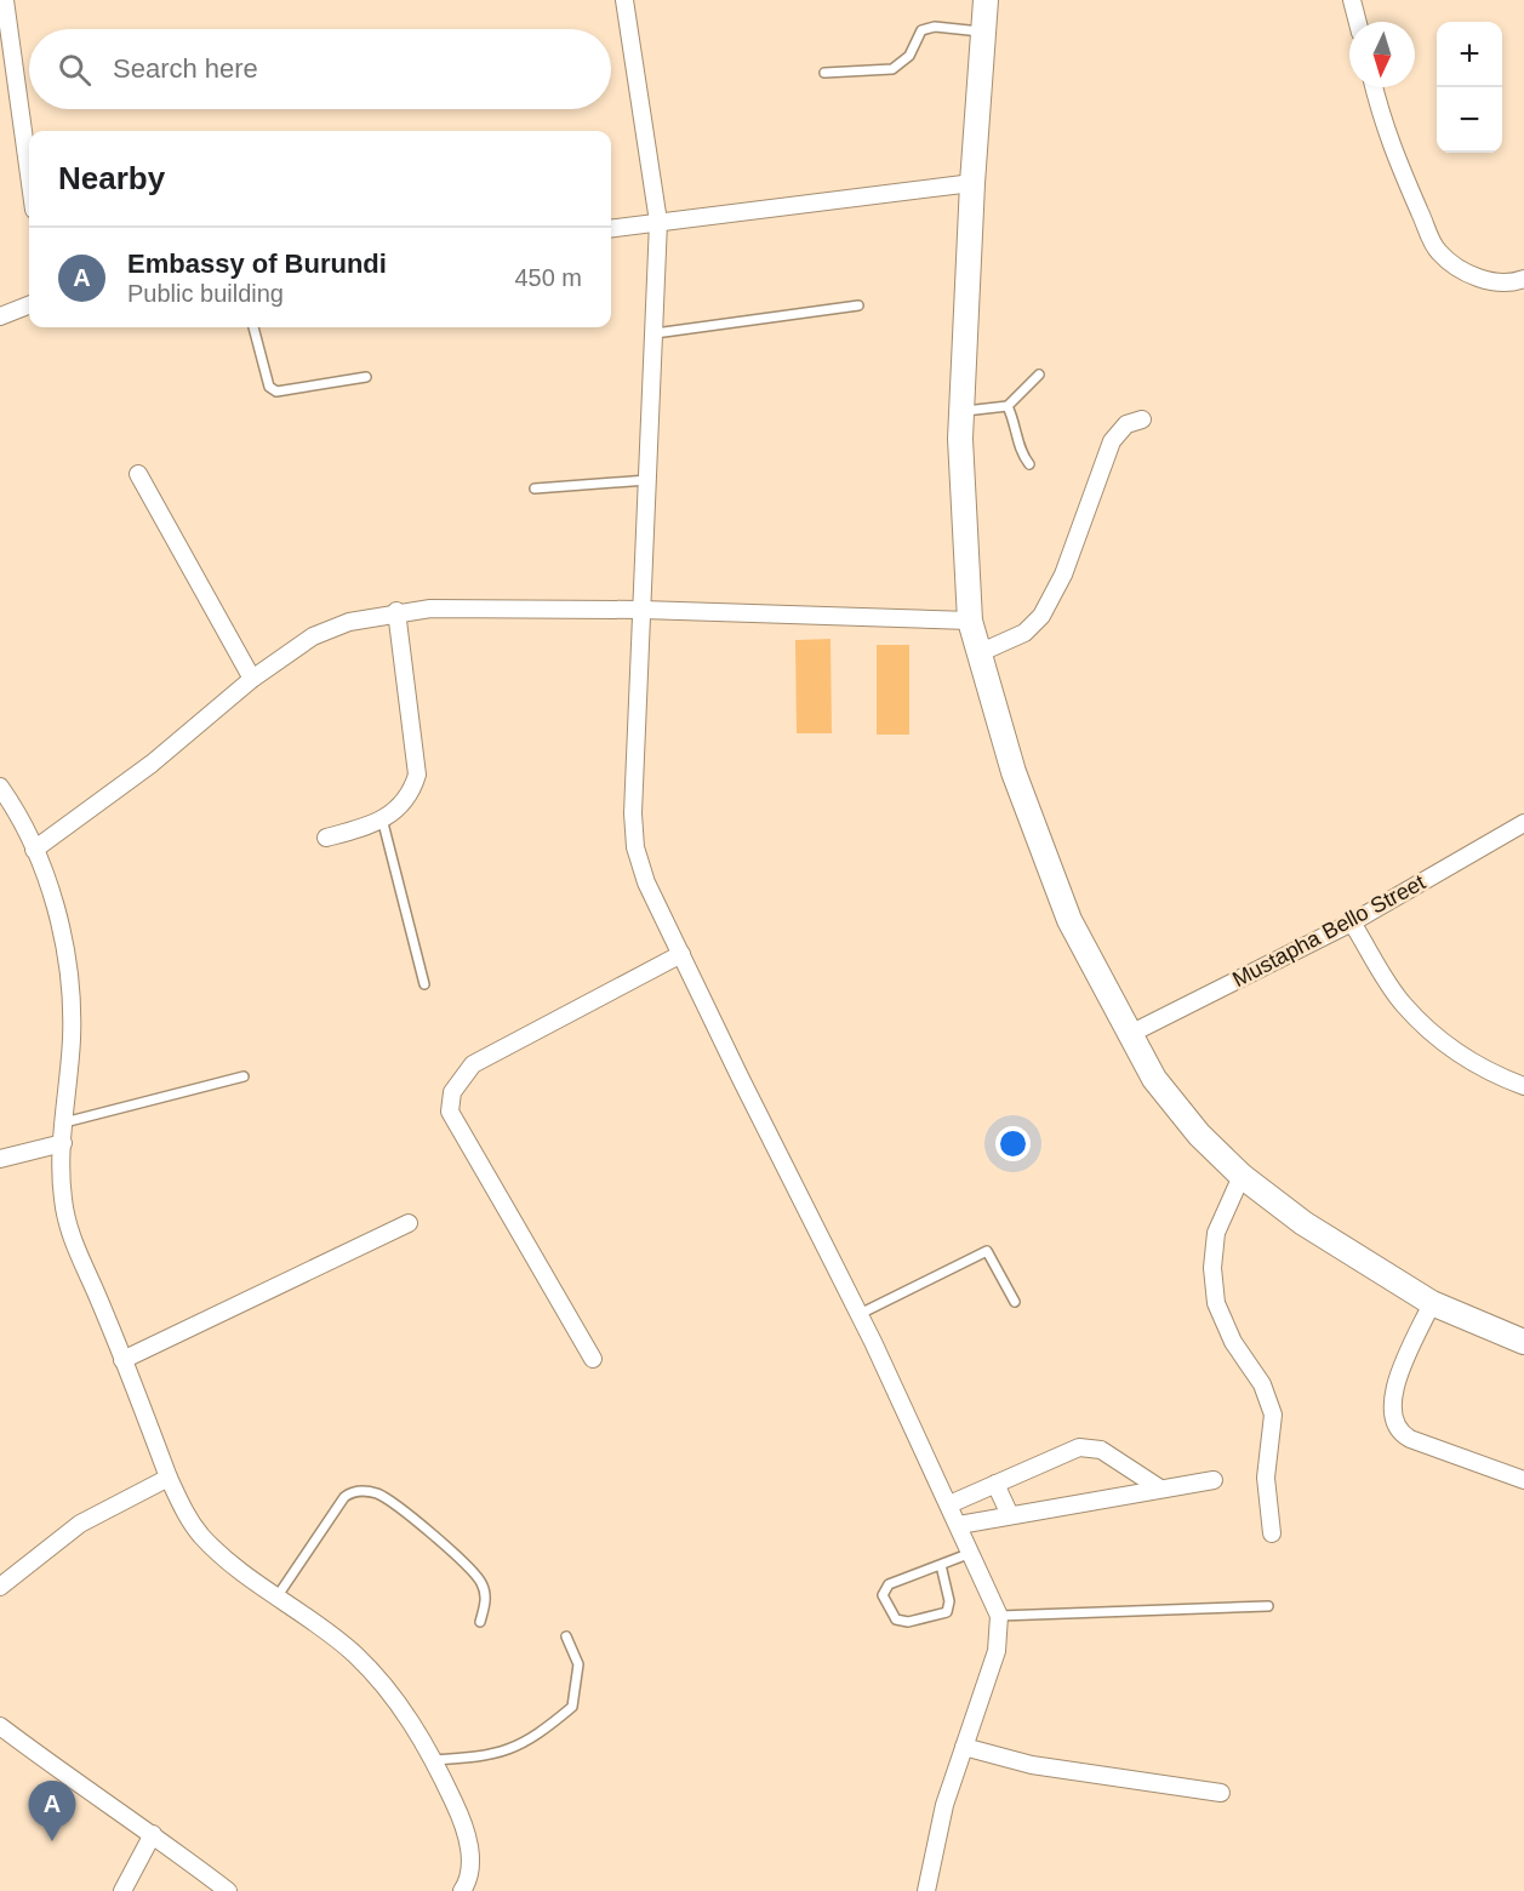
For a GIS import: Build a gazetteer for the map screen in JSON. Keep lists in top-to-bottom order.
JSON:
{
  "streets": {
    "street": ["Mustapha Bello Street"]
  },
  "north": "bottom",
  "page": {
    "map_buttons": ["+", "−"],
    "search": "Search here",
    "heading": "Nearby",
    "list": [
      {
        "mark": "A",
        "name": "Embassy of Burundi",
        "note": "Public building",
        "value": "450 m"
      }
    ],
    "pins": "A"
  }
}
